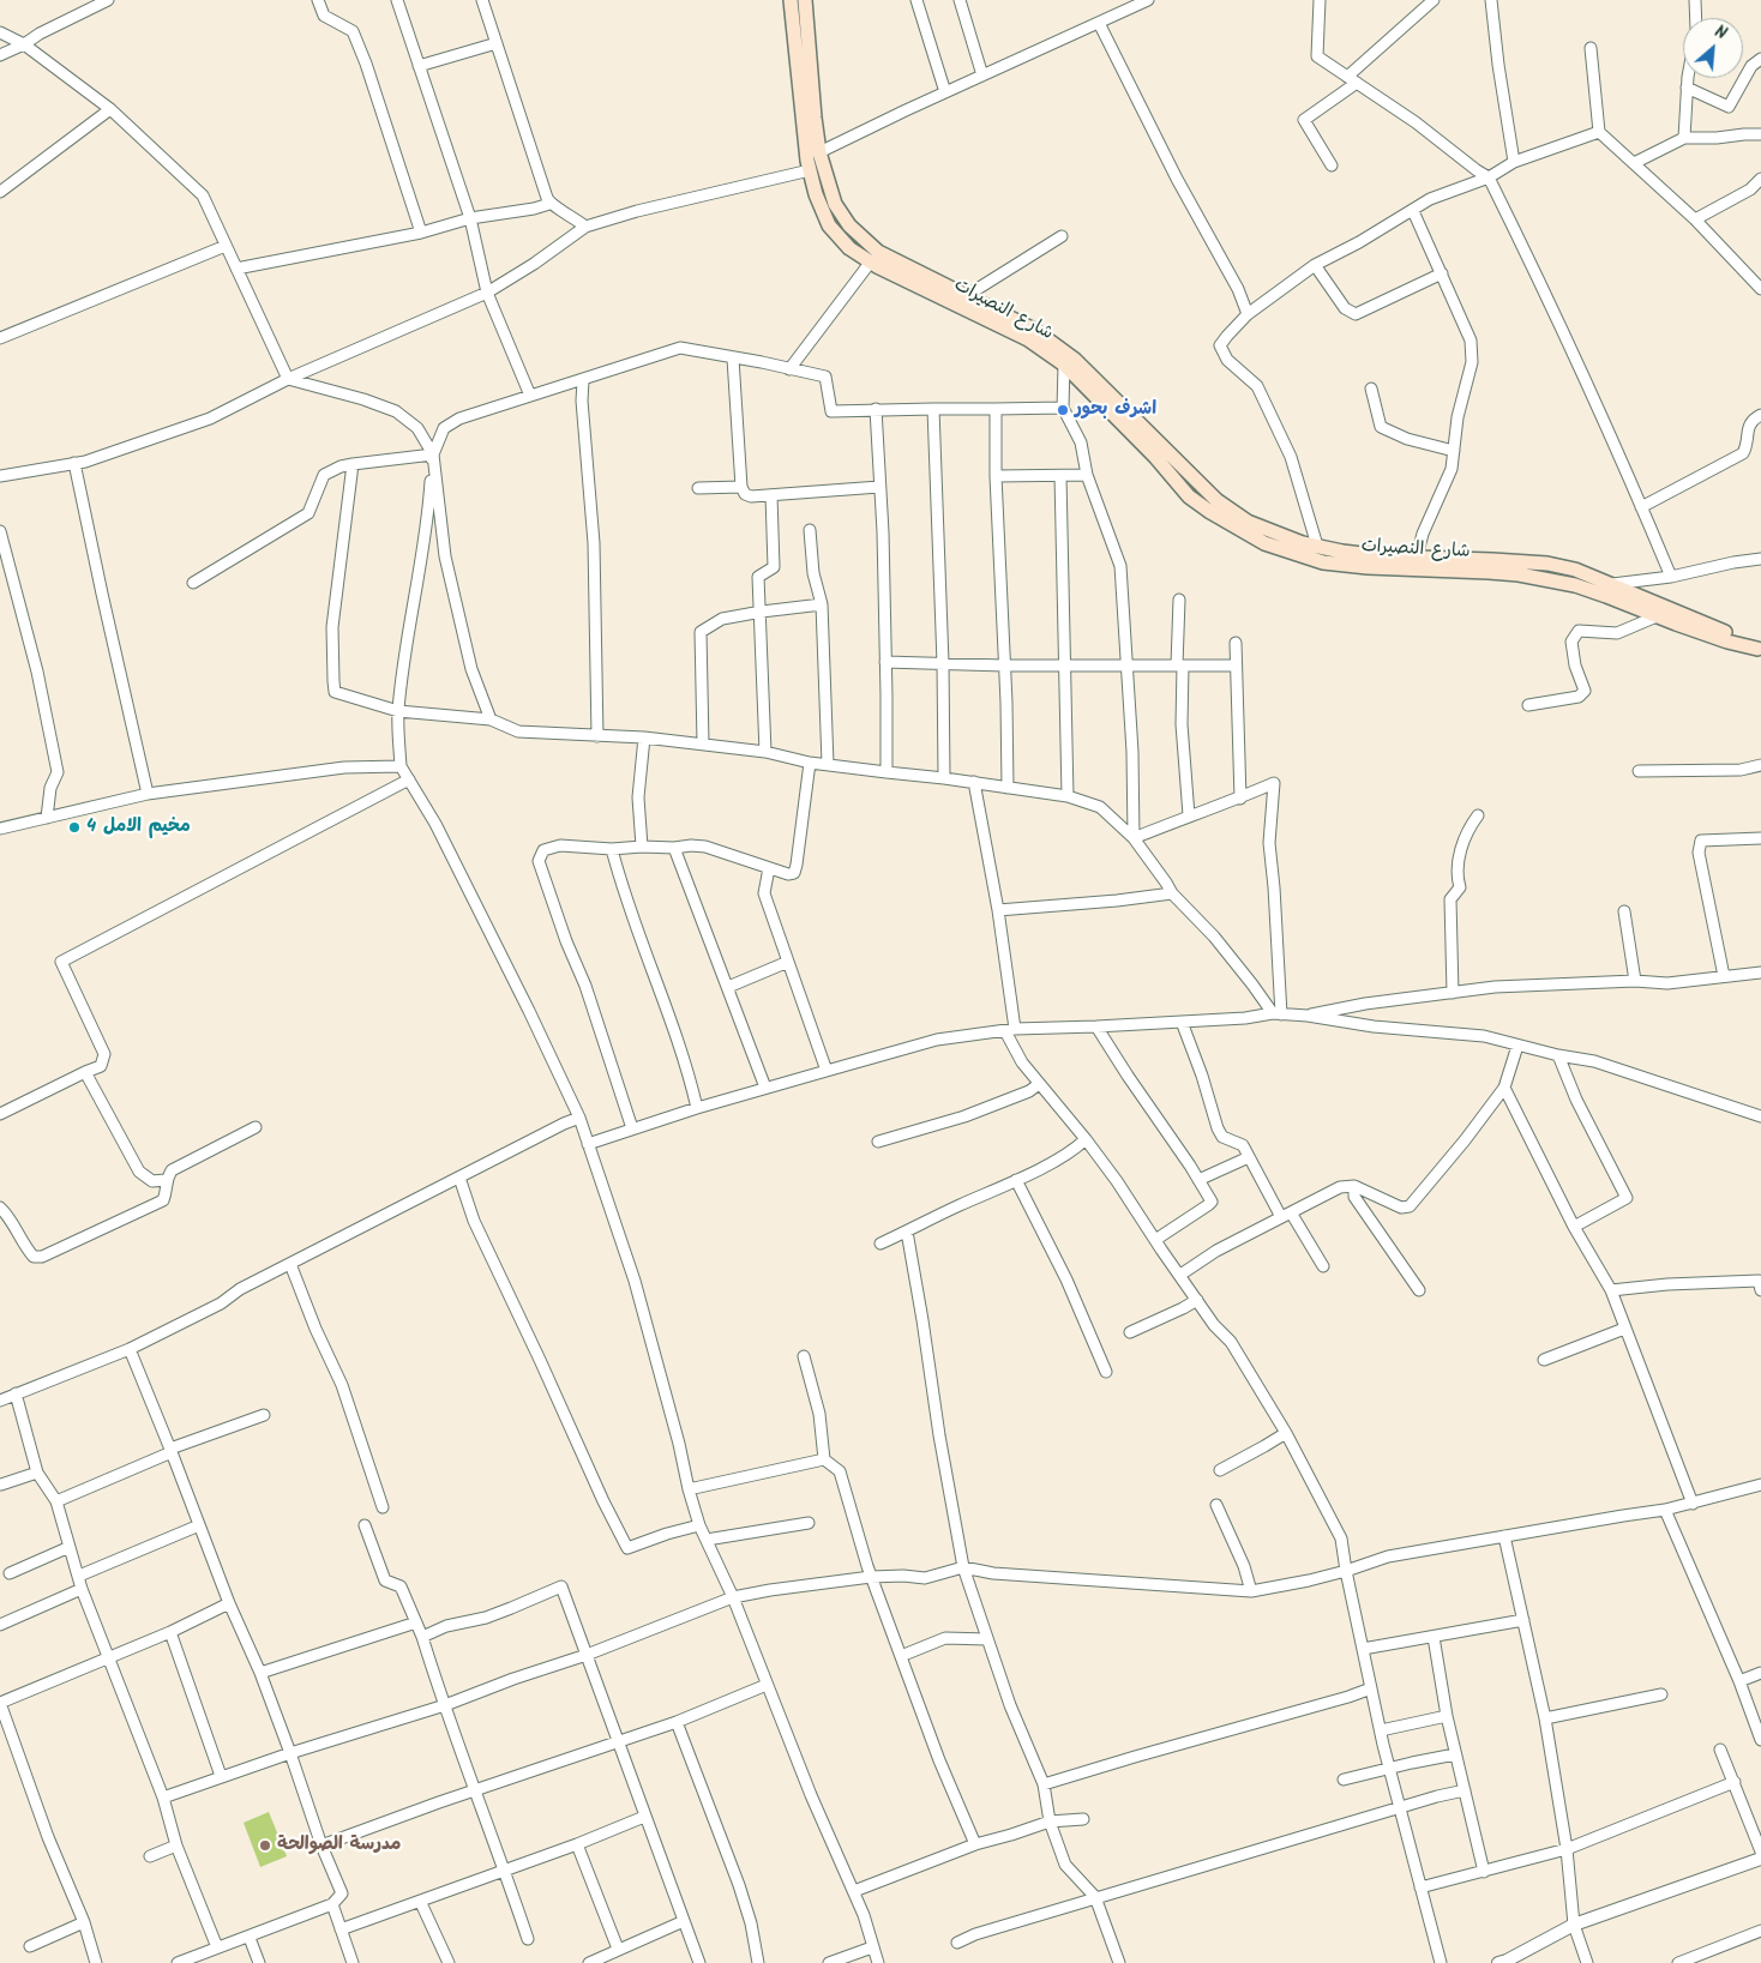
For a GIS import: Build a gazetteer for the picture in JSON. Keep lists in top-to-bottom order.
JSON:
{
  "streets": {
    "main road": ["شارع النصيرات"]
  },
  "places": ["اشرف بحور", "مخيم الامل 4", "مدرسة الصوالحة"],
  "north": "top right"
}
